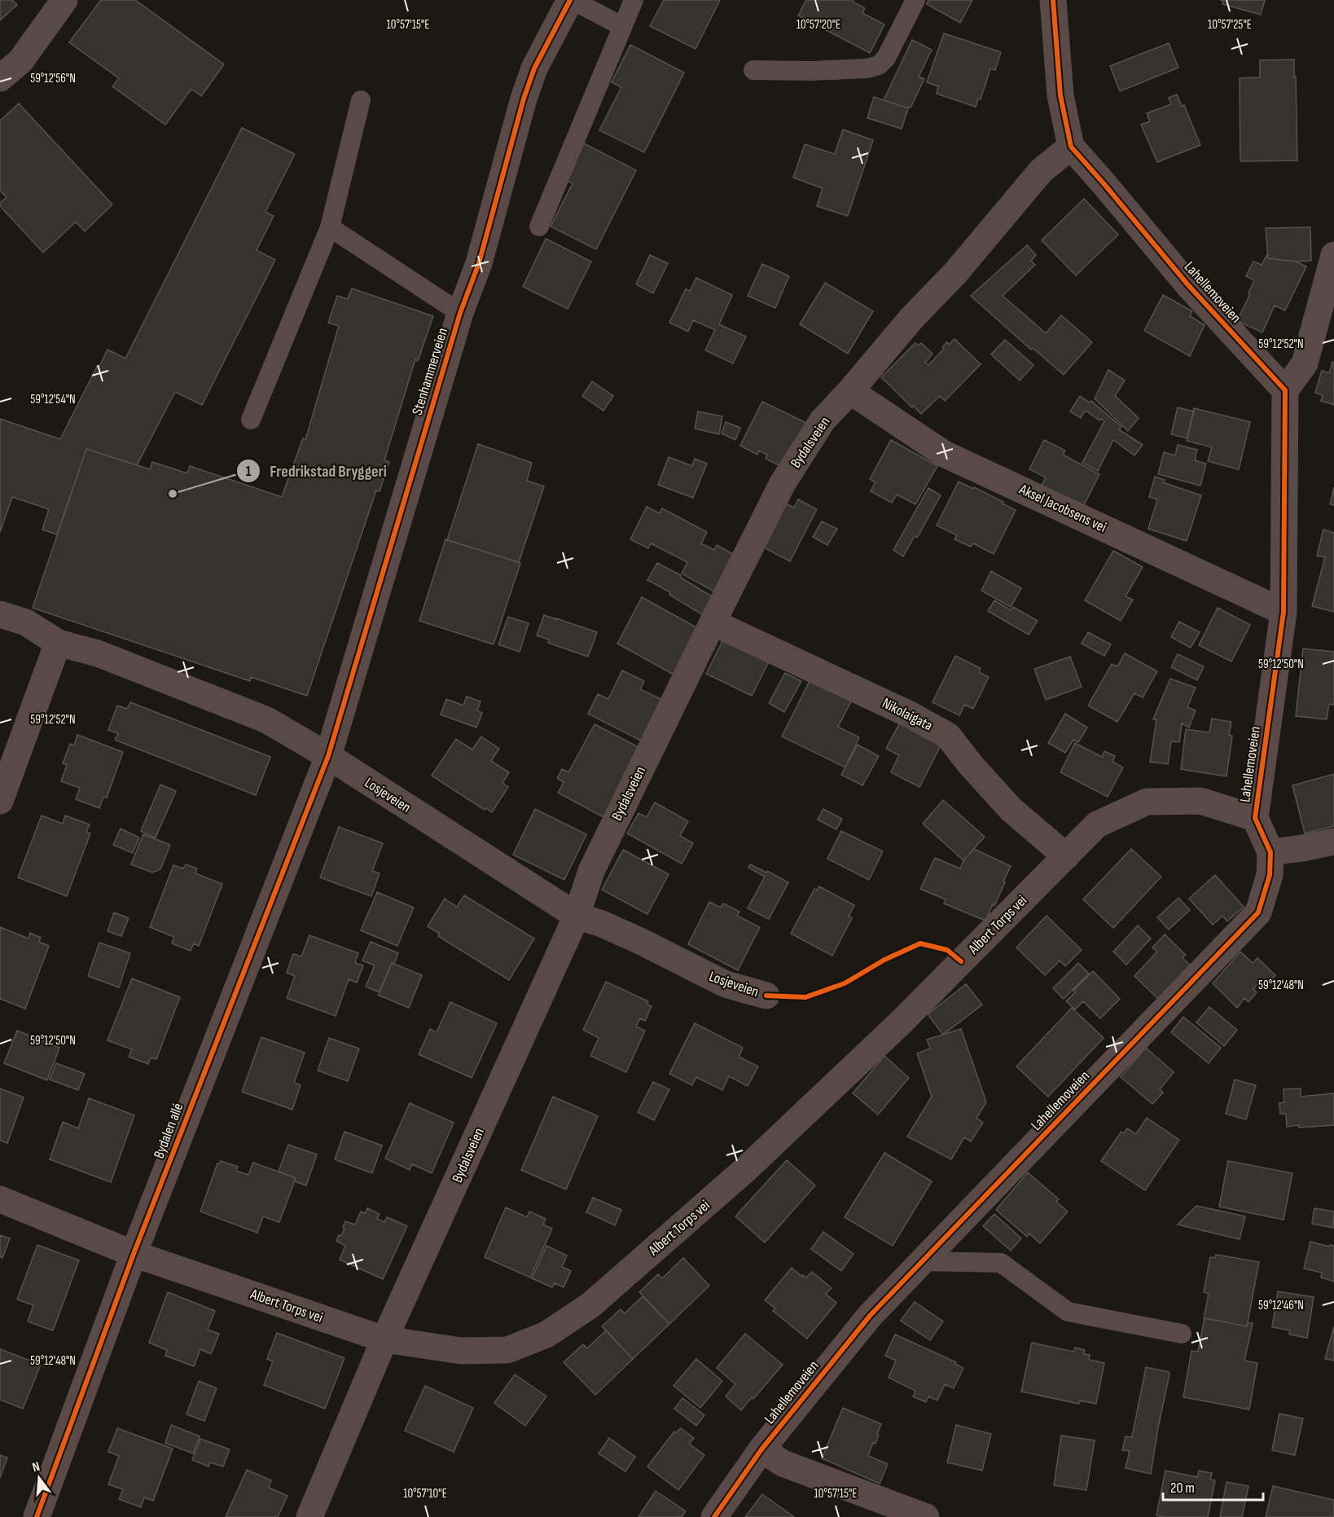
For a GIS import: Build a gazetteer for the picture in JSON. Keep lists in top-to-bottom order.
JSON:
{
  "streets": {
    "street": [
      "Lahellemoveien",
      "Stenhammerveien",
      "Bydalsveien",
      "Aksel Jacobsens vei",
      "Nikolaigata",
      "Losjeveien",
      "Albert Torps vei",
      "Bydalen allé"
    ]
  },
  "crossings": [
    ["Lahellemoveien", "Bydalsveien"],
    ["Lahellemoveien", "Aksel Jacobsens vei"],
    ["Lahellemoveien", "Albert Torps vei"],
    ["Stenhammerveien", "Losjeveien"],
    ["Stenhammerveien", "Bydalen allé"],
    ["Bydalsveien", "Aksel Jacobsens vei"],
    ["Bydalsveien", "Nikolaigata"],
    ["Bydalsveien", "Losjeveien"],
    ["Bydalsveien", "Albert Torps vei"],
    ["Nikolaigata", "Albert Torps vei"],
    ["Losjeveien", "Bydalen allé"],
    ["Albert Torps vei", "Bydalen allé"]
  ],
  "places": ["Fredrikstad Bryggeri"],
  "scale_bar": "20 m",
  "north": "top",
  "coordinates": [
    "10°57'15\"E",
    "10°57'20\"E",
    "10°57'25\"E",
    "59°12'56\"N",
    "59°12'52\"N",
    "59°12'54\"N",
    "59°12'50\"N",
    "59°12'48\"N",
    "59°12'46\"N",
    "10°57'10\"E"
  ]
}
